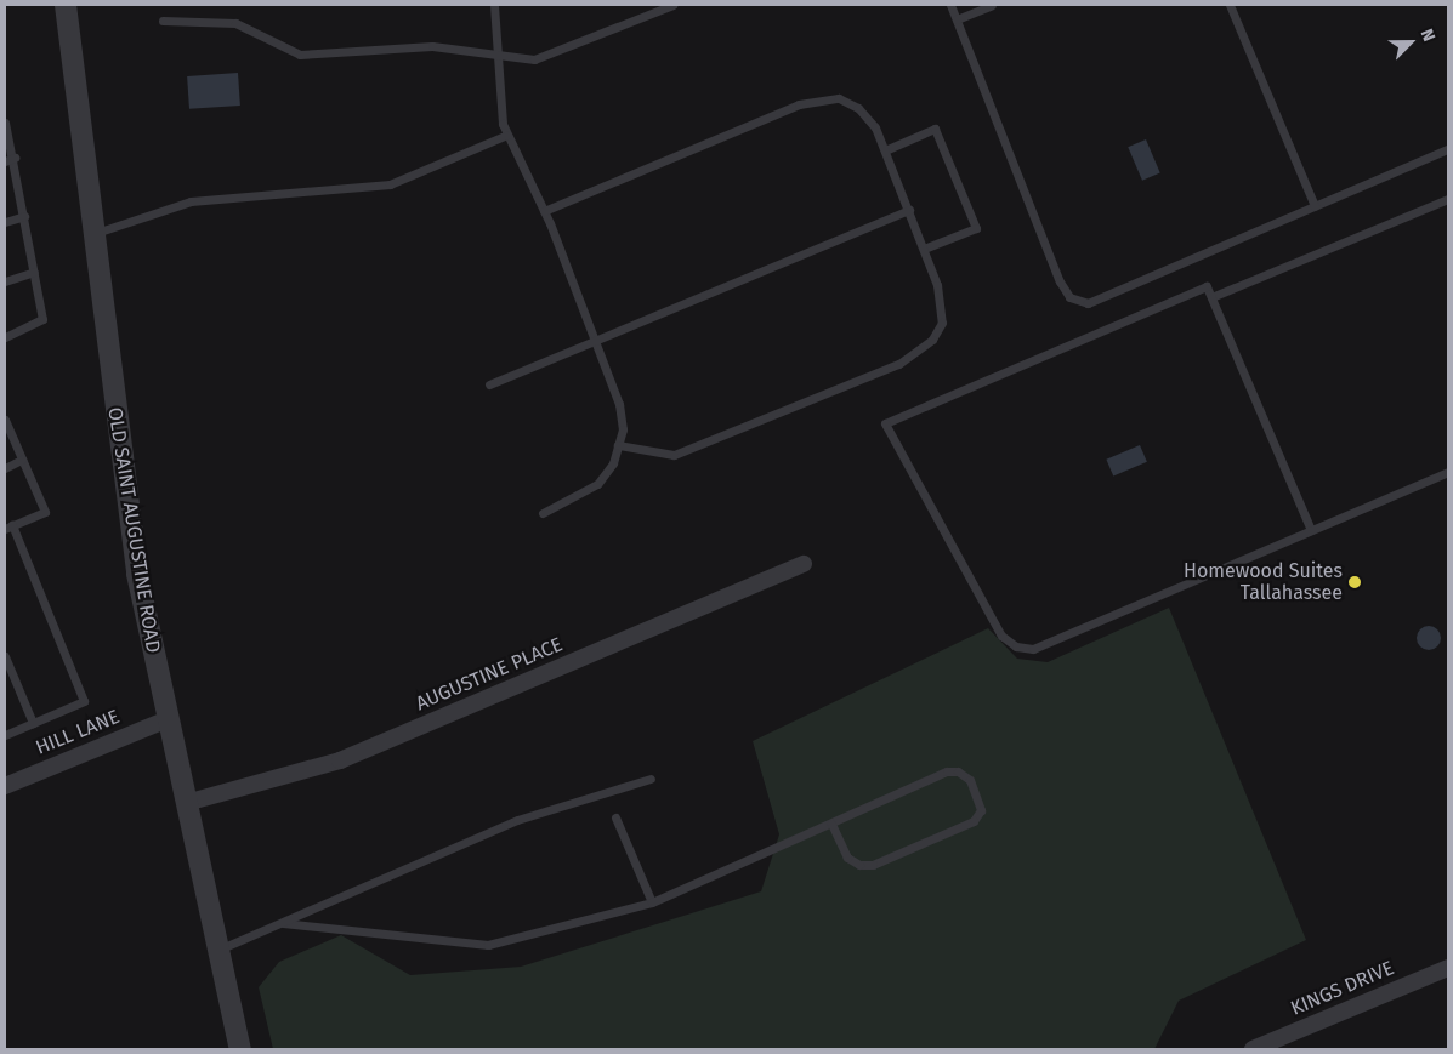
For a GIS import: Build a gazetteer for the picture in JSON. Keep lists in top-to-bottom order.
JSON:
{
  "streets": {
    "street": [
      "OLD SAINT AUGUSTINE ROAD",
      "AUGUSTINE PLACE",
      "HILL LANE",
      "KINGS DRIVE"
    ]
  },
  "crossings": [
    ["OLD SAINT AUGUSTINE ROAD", "AUGUSTINE PLACE"],
    ["OLD SAINT AUGUSTINE ROAD", "HILL LANE"]
  ],
  "places": ["Homewood Suites Tallahassee"],
  "north": "top right"
}
